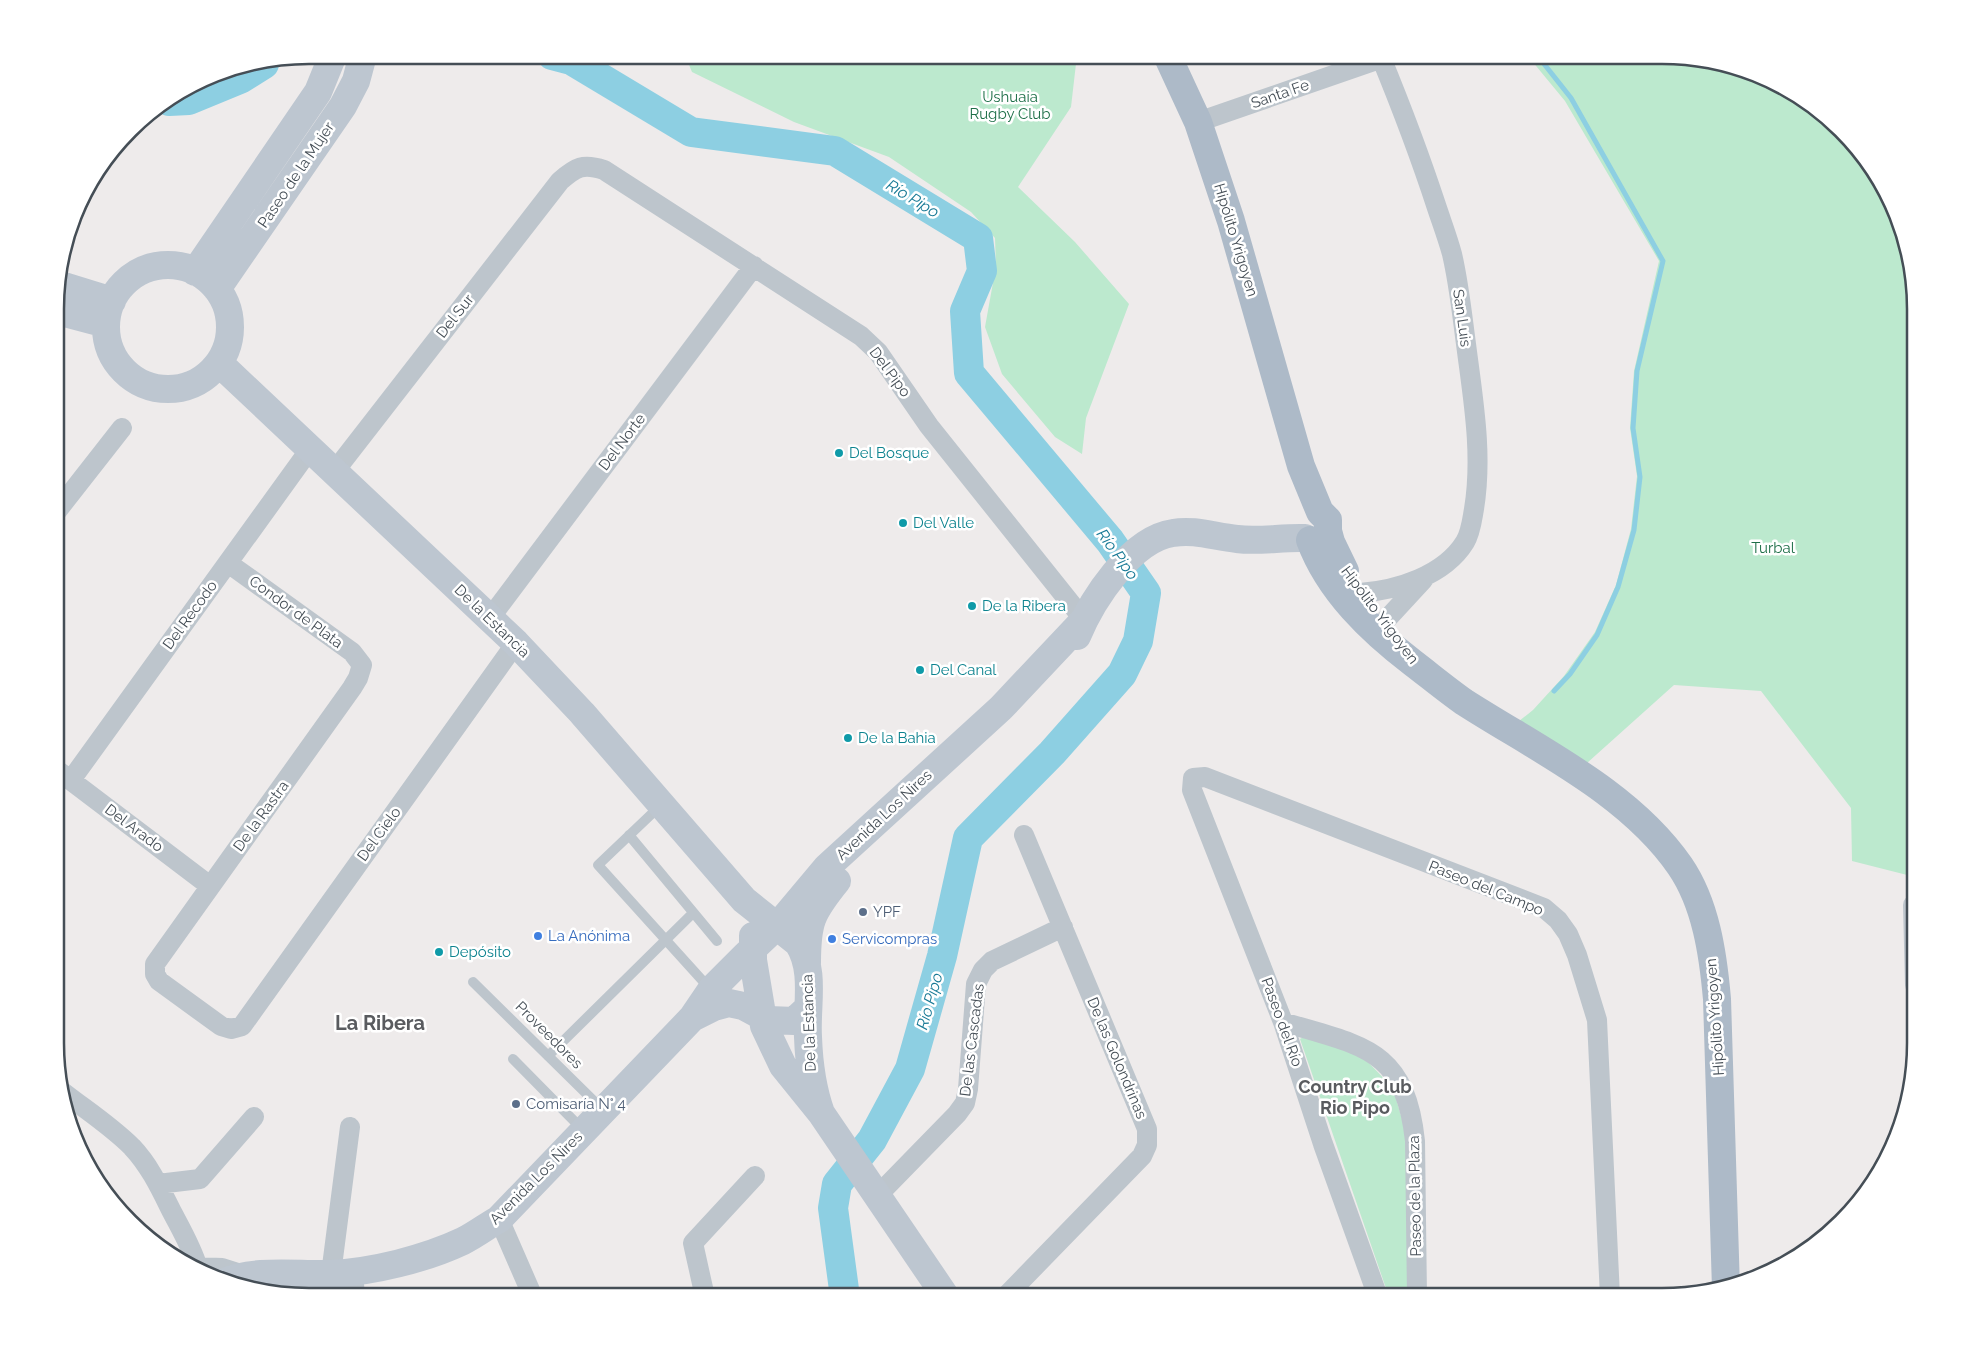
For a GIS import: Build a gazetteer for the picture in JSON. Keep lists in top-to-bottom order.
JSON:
{
  "streets": {
    "main road": ["Hipólito Yrigoyen"],
    "street": [
      "Santa Fe",
      "Paseo de la Mujer",
      "Del Sur",
      "San Luis",
      "Del Pipo",
      "Del Norte",
      "Condor de Plata",
      "Del Recodo",
      "De la Estancia",
      "Avenida Los Ñires",
      "De la Rastra",
      "Del Arado",
      "Del Cielo",
      "Paseo del Campo",
      "Paseo del Río",
      "De las Cascadas",
      "De las Golondrinas",
      "Paseo de la Plaza"
    ],
    "lane": ["Proveedores"]
  },
  "crossings": [
    ["Santa Fe", "Hipólito Yrigoyen"],
    ["Paseo de la Mujer", "De la Estancia"],
    ["Hipólito Yrigoyen", "San Luis"],
    ["Hipólito Yrigoyen", "Avenida Los Ñires"],
    ["Del Sur", "Del Pipo"],
    ["Del Sur", "De la Estancia"],
    ["Del Pipo", "Del Norte"],
    ["Del Pipo", "Avenida Los Ñires"],
    ["Del Norte", "De la Estancia"],
    ["Condor de Plata", "Del Recodo"],
    ["Condor de Plata", "De la Rastra"],
    ["Del Recodo", "De la Estancia"],
    ["Del Recodo", "Del Arado"],
    ["De la Estancia", "Avenida Los Ñires"],
    ["De la Estancia", "Del Cielo"],
    ["De la Estancia", "De las Cascadas"],
    ["Avenida Los Ñires", "Proveedores"],
    ["De la Rastra", "Del Arado"],
    ["De la Rastra", "Del Cielo"],
    ["Paseo del Campo", "Paseo del Río"],
    ["Paseo del Río", "Paseo de la Plaza"],
    ["De las Cascadas", "De las Golondrinas"]
  ],
  "districts": ["La Ribera", "Country Club Rio Pipo"],
  "water": ["Río Pipo"],
  "parks": ["Ushuaia Rugby Club", "Turbal"],
  "places": [
    "Del Bosque",
    "Del Valle",
    "De la Ribera",
    "Del Canal",
    "De la Bahia",
    "YPF",
    "La Anónima",
    "Servicompras",
    "Depósito",
    "Comisaría N° 4"
  ]
}
